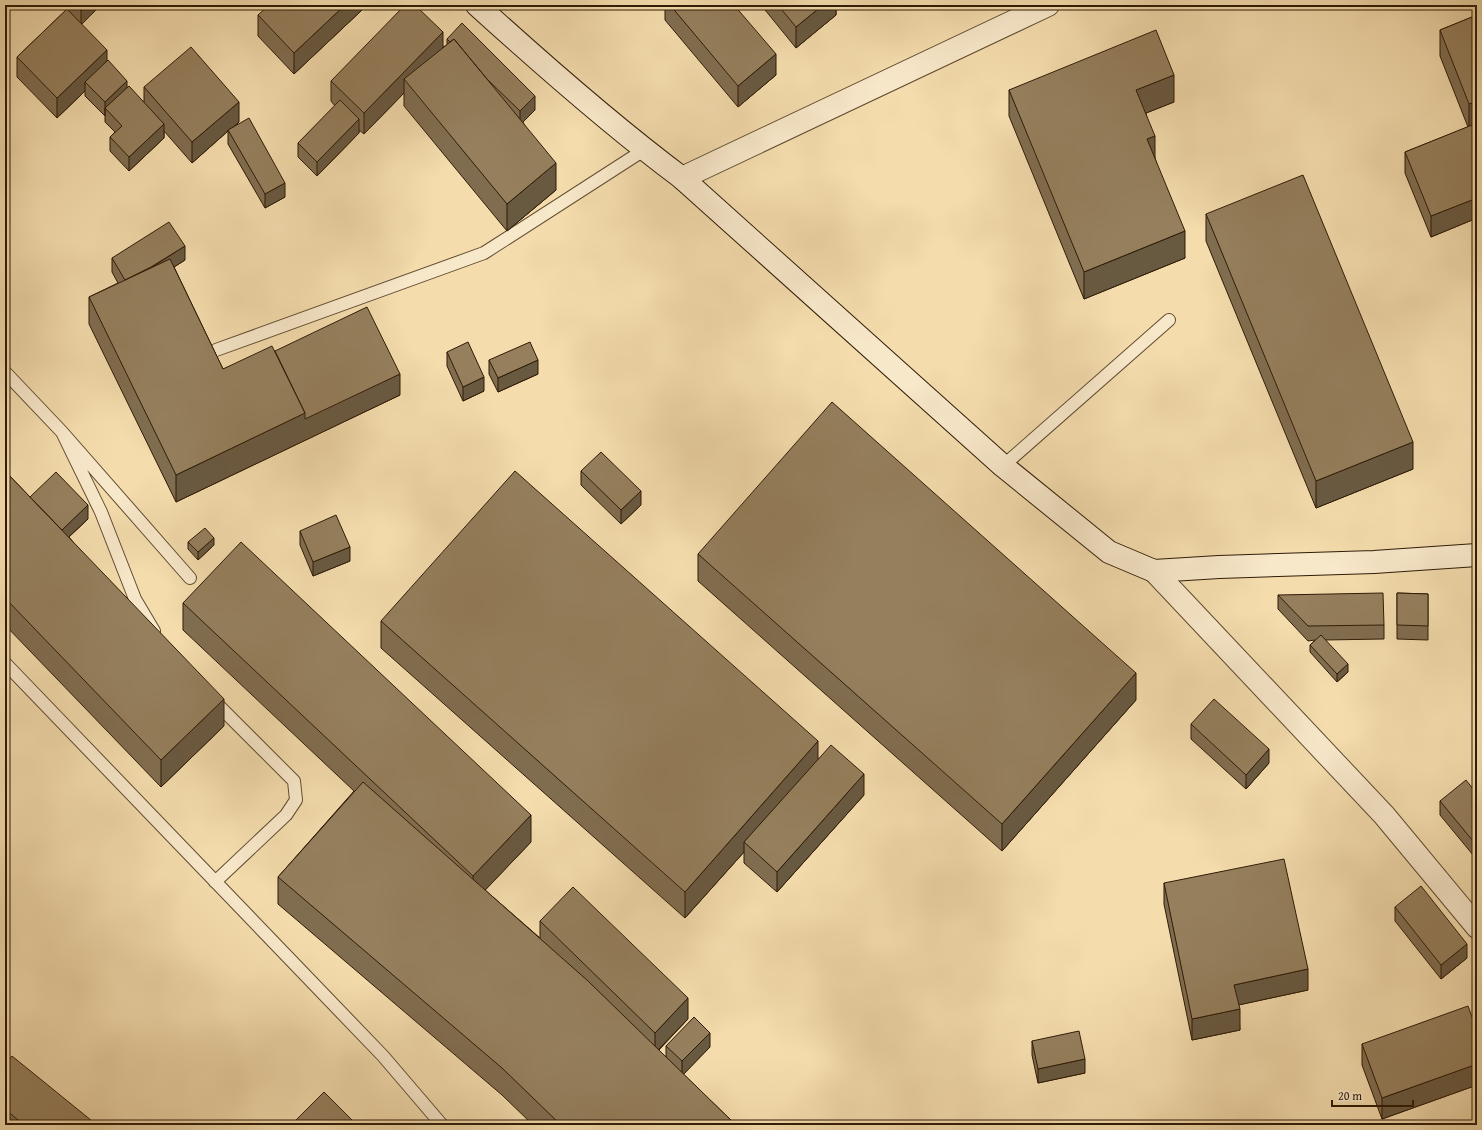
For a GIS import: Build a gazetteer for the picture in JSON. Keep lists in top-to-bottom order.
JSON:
{
  "scale_bar": "20 m"
}
